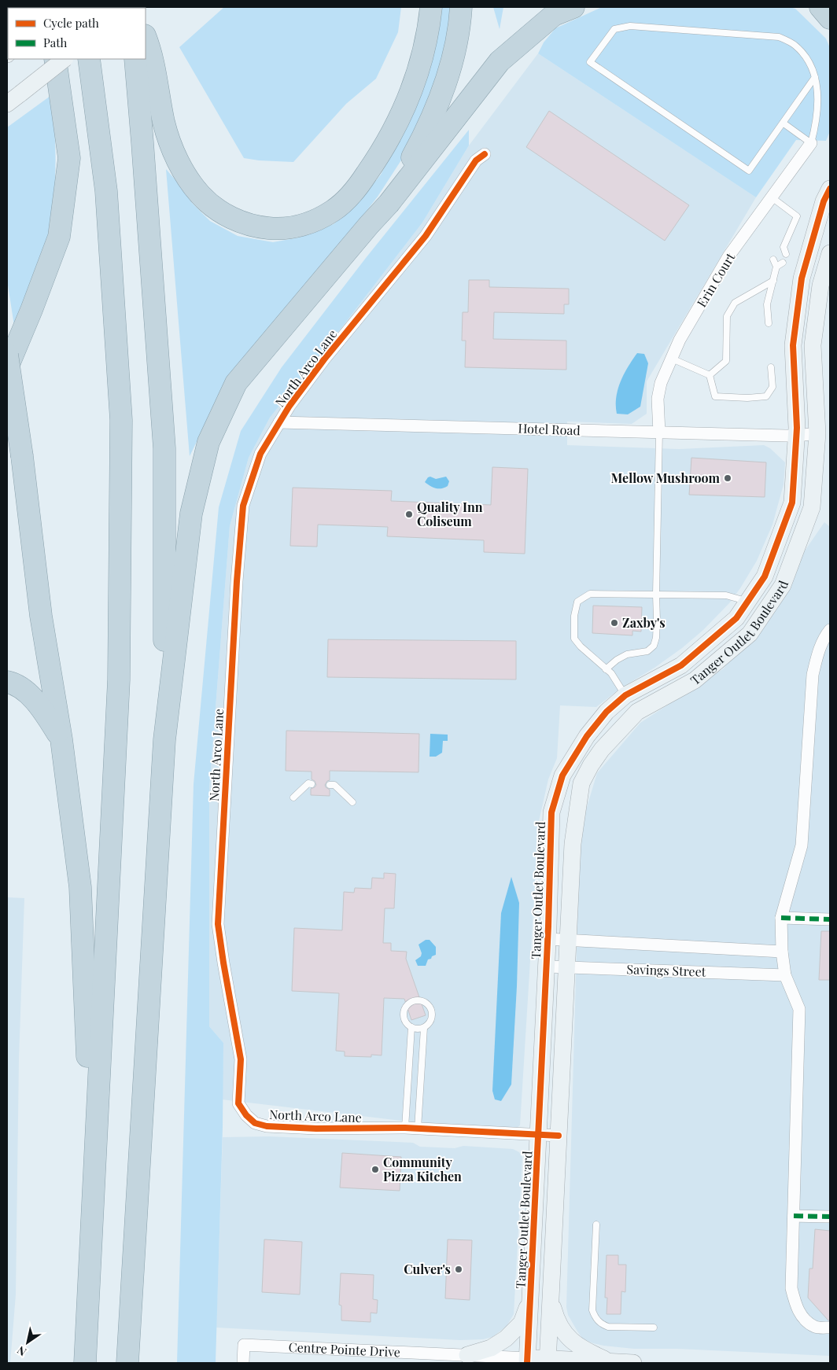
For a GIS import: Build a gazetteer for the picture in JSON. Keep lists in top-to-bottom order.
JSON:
{
  "streets": {
    "street": [
      "Erin Court",
      "North Arco Lane",
      "Hotel Road",
      "Tanger Outlet Boulevard",
      "Savings Street",
      "Centre Pointe Drive"
    ]
  },
  "crossings": [
    ["Erin Court", "Hotel Road"],
    ["North Arco Lane", "Hotel Road"],
    ["North Arco Lane", "Tanger Outlet Boulevard"],
    ["Hotel Road", "Tanger Outlet Boulevard"],
    ["Tanger Outlet Boulevard", "Savings Street"],
    ["Tanger Outlet Boulevard", "Centre Pointe Drive"]
  ],
  "places": [
    "Mellow Mushroom",
    "Quality Inn Coliseum",
    "Zaxby's",
    "Community Pizza Kitchen",
    "Culver's"
  ],
  "legend": ["Cycle path", "Path"],
  "north": "bottom left"
}
